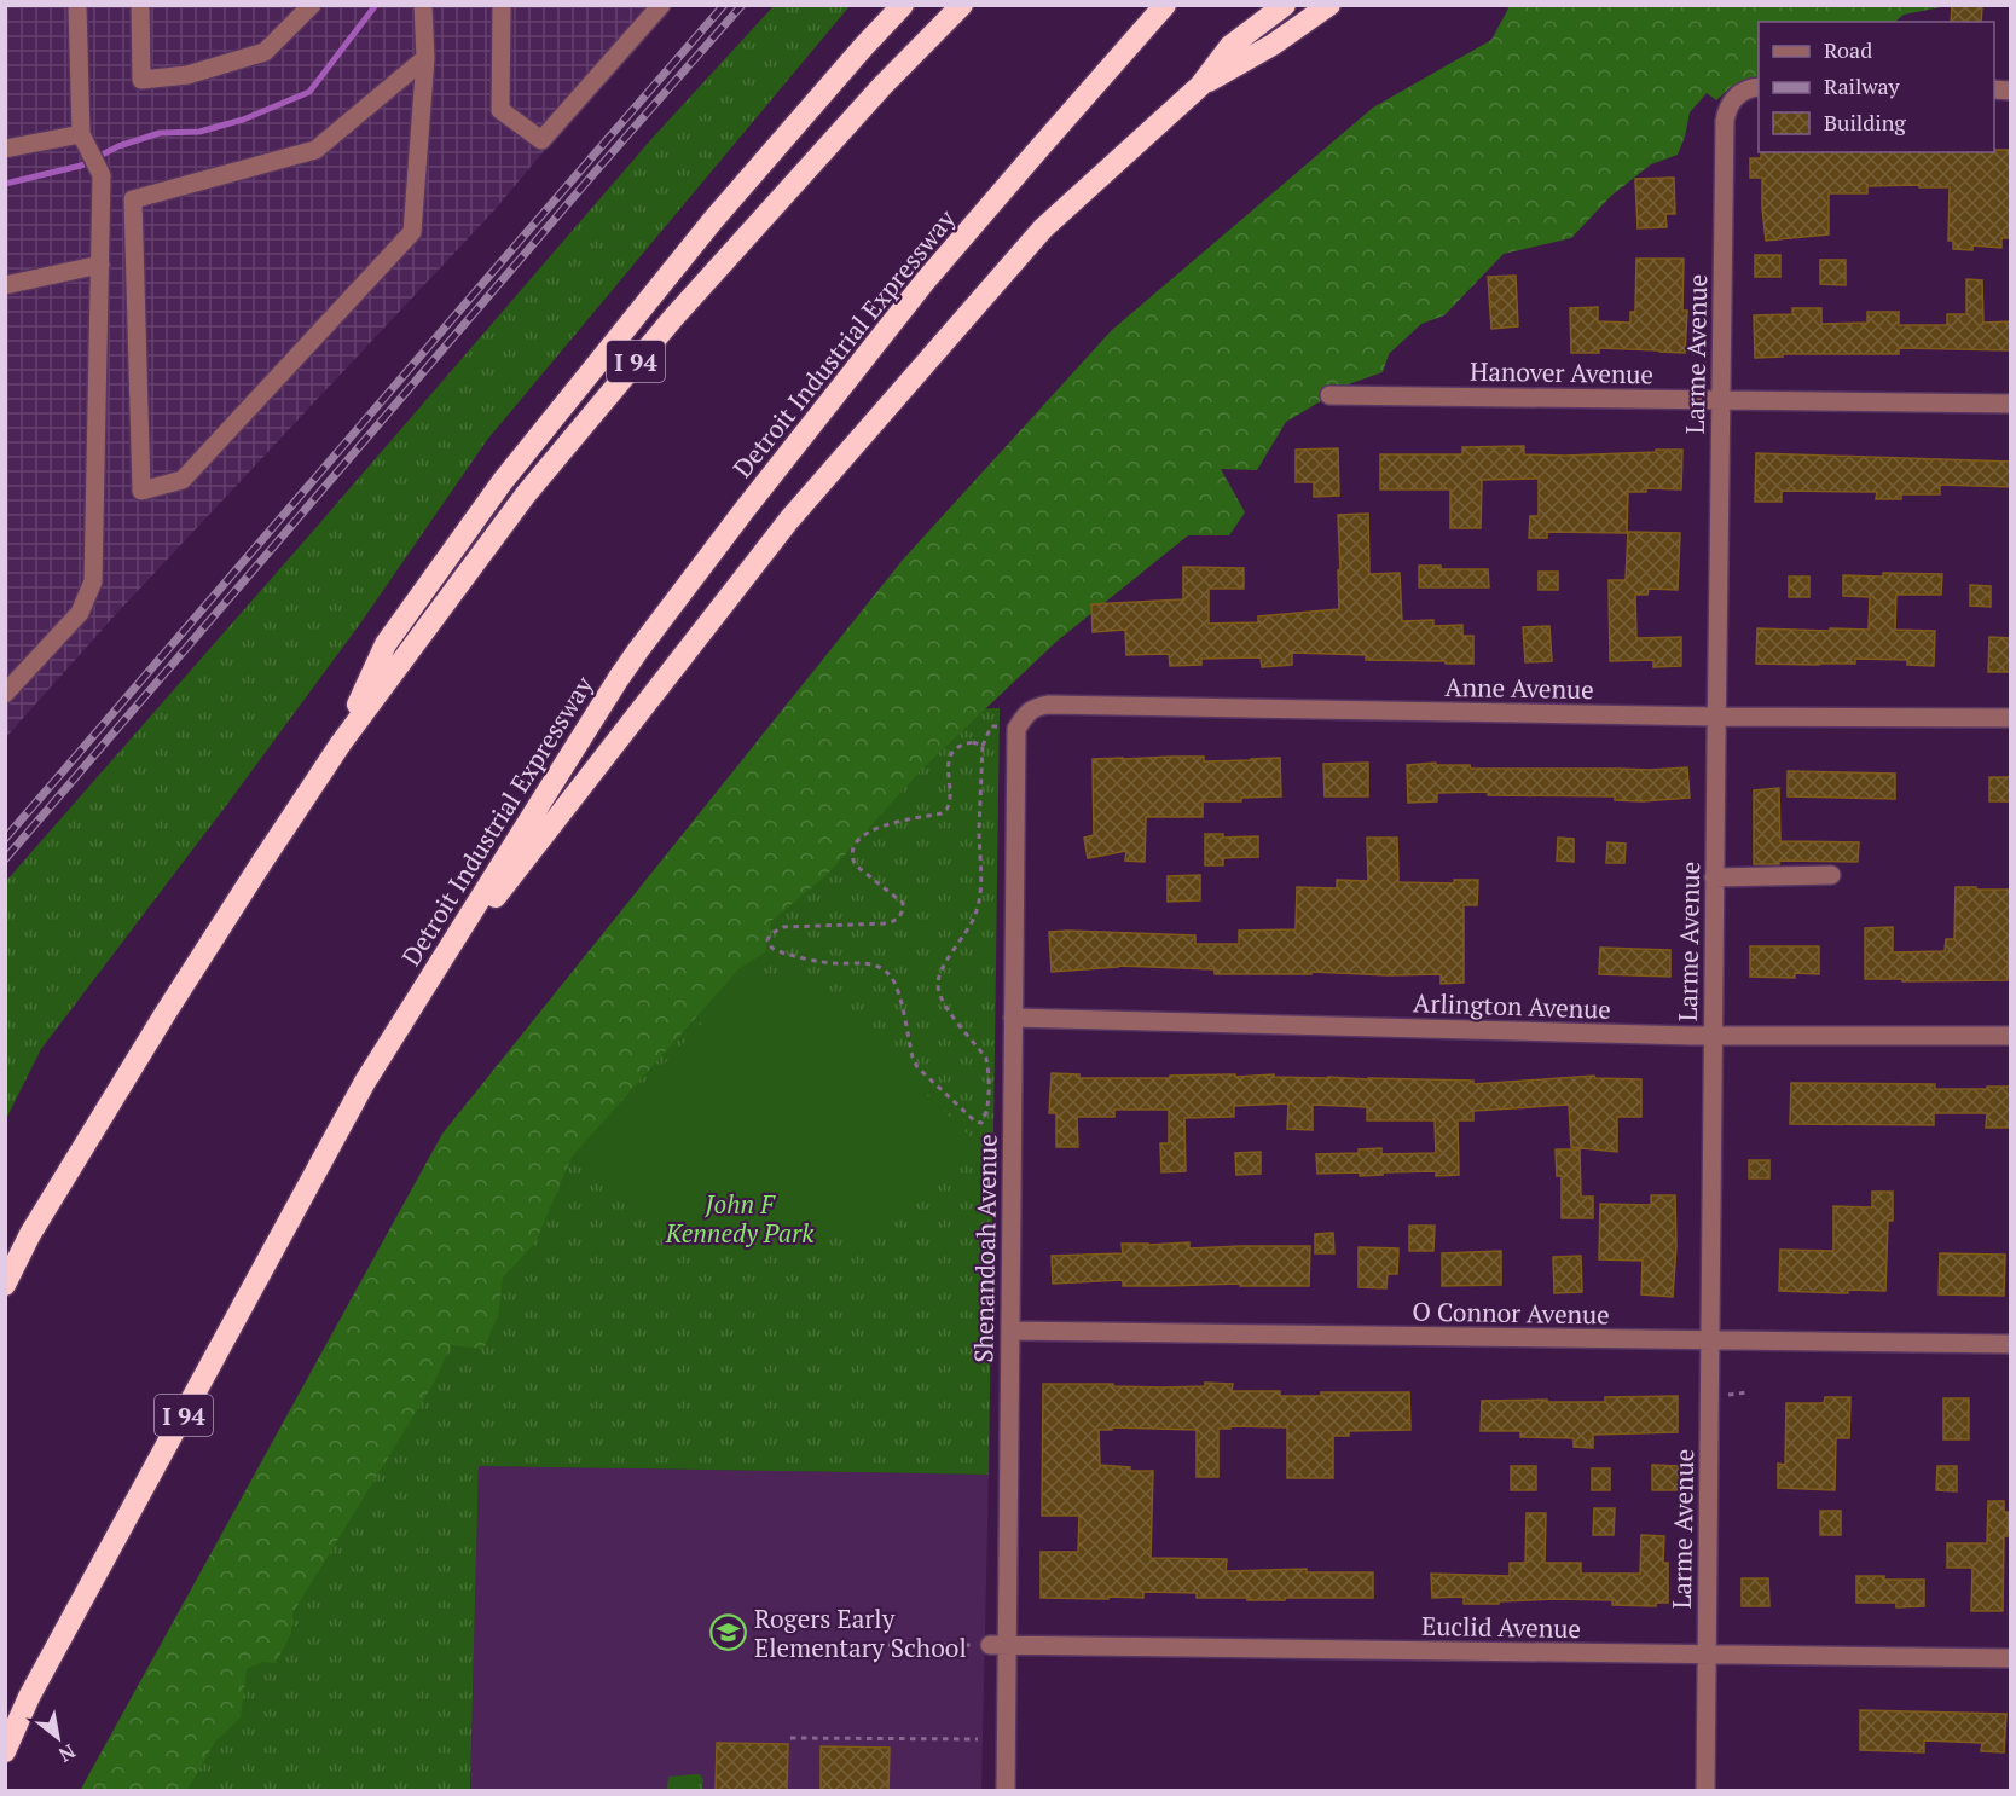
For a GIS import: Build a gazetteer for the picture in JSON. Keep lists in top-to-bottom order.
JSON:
{
  "streets": {
    "highway": ["Detroit Industrial Expressway", "I 94"],
    "street": [
      "Larme Avenue",
      "Hanover Avenue",
      "Anne Avenue",
      "Arlington Avenue",
      "Shenandoah Avenue",
      "O Connor Avenue",
      "Euclid Avenue"
    ]
  },
  "crossings": [
    ["Larme Avenue", "Hanover Avenue"],
    ["Larme Avenue", "Anne Avenue"],
    ["Larme Avenue", "Arlington Avenue"],
    ["Larme Avenue", "O Connor Avenue"],
    ["Larme Avenue", "Euclid Avenue"],
    ["Anne Avenue", "Shenandoah Avenue"],
    ["Arlington Avenue", "Shenandoah Avenue"],
    ["Shenandoah Avenue", "O Connor Avenue"],
    ["Shenandoah Avenue", "Euclid Avenue"]
  ],
  "parks": ["John F Kennedy Park"],
  "places": {
    "school or university": ["Rogers Early Elementary School"]
  },
  "legend": ["Road", "Railway", "Building"],
  "north": "bottom right"
}
